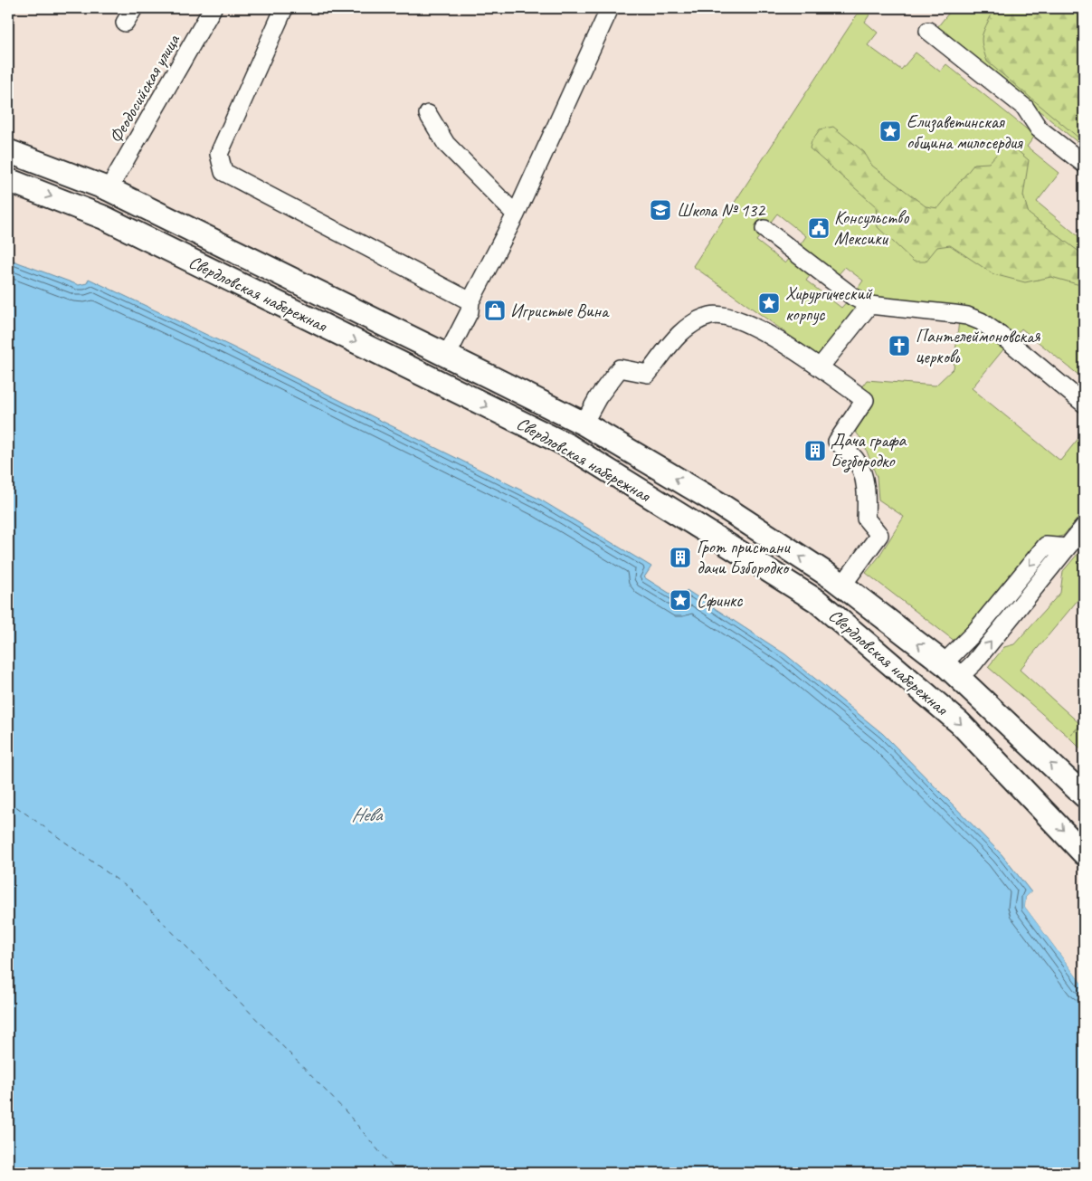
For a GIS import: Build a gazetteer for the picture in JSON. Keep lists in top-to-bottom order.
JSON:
{
  "streets": {
    "main road": ["Свердловская набережная"],
    "street": ["Феодосийская улица"]
  },
  "crossings": [
    ["Феодосийская улица", "Свердловская набережная"]
  ],
  "water": ["Нева"],
  "places": {
    "place": ["Елизаветинская община милосердия", "Хирургический корпус", "Сфинкс"],
    "school or university": ["Школа № 132"],
    "public building": ["Консульство Мексики"],
    "shop": ["Игристые Вина"],
    "church": ["Пантелеймоновская церковь"],
    "building": ["Дача графа Безбородко", "Грот пристани дачи Бзбородко"]
  }
}
